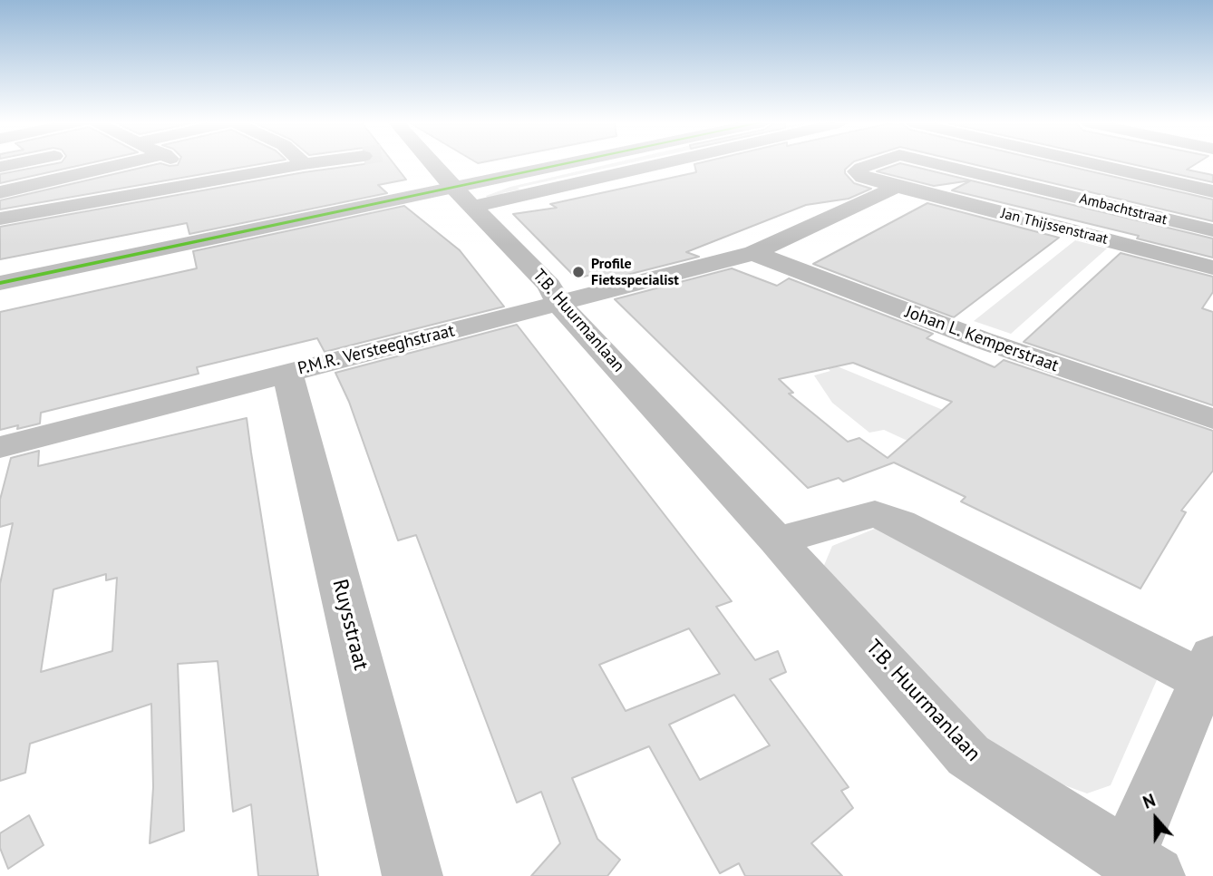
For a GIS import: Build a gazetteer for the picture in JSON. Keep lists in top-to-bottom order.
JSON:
{
  "streets": {
    "street": [
      "Ambachtstraat",
      "Jan Thijssenstraat",
      "T.B. Huurmanlaan",
      "Johan L. Kemperstraat",
      "P.M.R. Versteeghstraat",
      "Ruysstraat"
    ]
  },
  "crossings": [
    ["Ambachtstraat", "Jan Thijssenstraat"],
    ["Ambachtstraat", "P.M.R. Versteeghstraat"],
    ["Jan Thijssenstraat", "P.M.R. Versteeghstraat"],
    ["T.B. Huurmanlaan", "P.M.R. Versteeghstraat"],
    ["Johan L. Kemperstraat", "P.M.R. Versteeghstraat"],
    ["P.M.R. Versteeghstraat", "Ruysstraat"]
  ],
  "places": ["Profile Fietsspecialist"],
  "north": "top"
}
